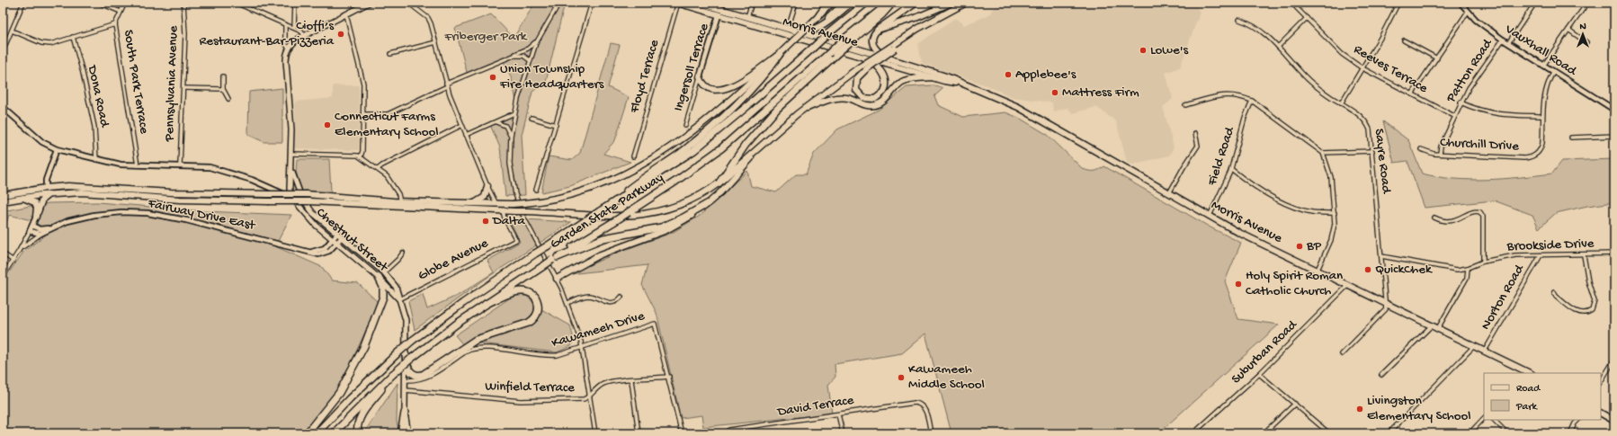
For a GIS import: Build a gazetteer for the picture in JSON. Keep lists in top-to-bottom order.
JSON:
{
  "streets": {
    "highway": ["Garden State Parkway"],
    "main road": ["Morris Avenue", "Chestnut Street"],
    "street": [
      "Vauxhall Road",
      "Ingersoll Terrace",
      "Reeves Terrace",
      "Patton Road",
      "Floyd Terrace",
      "South Park Terrace",
      "Pennsylvania Avenue",
      "Dona Road",
      "Churchill Drive",
      "Field Road",
      "Sayre Road",
      "Fairway Drive East",
      "Brookside Drive",
      "Globe Avenue",
      "Norton Road",
      "Kawameeh Drive",
      "Suburban Road",
      "Winfield Terrace",
      "David Terrace"
    ]
  },
  "crossings": [
    ["Morris Avenue", "Ingersoll Terrace"],
    ["Morris Avenue", "Floyd Terrace"],
    ["Morris Avenue", "Field Road"],
    ["Morris Avenue", "Sayre Road"],
    ["Morris Avenue", "Norton Road"],
    ["Morris Avenue", "Suburban Road"],
    ["Vauxhall Road", "Patton Road"],
    ["Vauxhall Road", "Churchill Drive"],
    ["Reeves Terrace", "Patton Road"],
    ["Patton Road", "Churchill Drive"],
    ["Sayre Road", "Brookside Drive"],
    ["Garden State Parkway", "Chestnut Street"],
    ["Fairway Drive East", "Chestnut Street"],
    ["Chestnut Street", "Globe Avenue"],
    ["Chestnut Street", "Kawameeh Drive"],
    ["Chestnut Street", "Winfield Terrace"],
    ["Brookside Drive", "Norton Road"],
    ["Kawameeh Drive", "Winfield Terrace"]
  ],
  "parks": ["Friberger Park"],
  "places": [
    "Cioffi’s Restaurant-Bar-Pizzeria",
    "Lowe's",
    "Applebee's",
    "Union Township Fire Headquarters",
    "Mattress Firm",
    "Connecticut Farms Elementary School",
    "Dalta",
    "BP",
    "QuickChek",
    "Holy Spirit Roman Catholic Church",
    "Kawameeh Middle School",
    "Livingston Elementary School"
  ],
  "legend": ["Road", "Park"],
  "north": "top"
}
